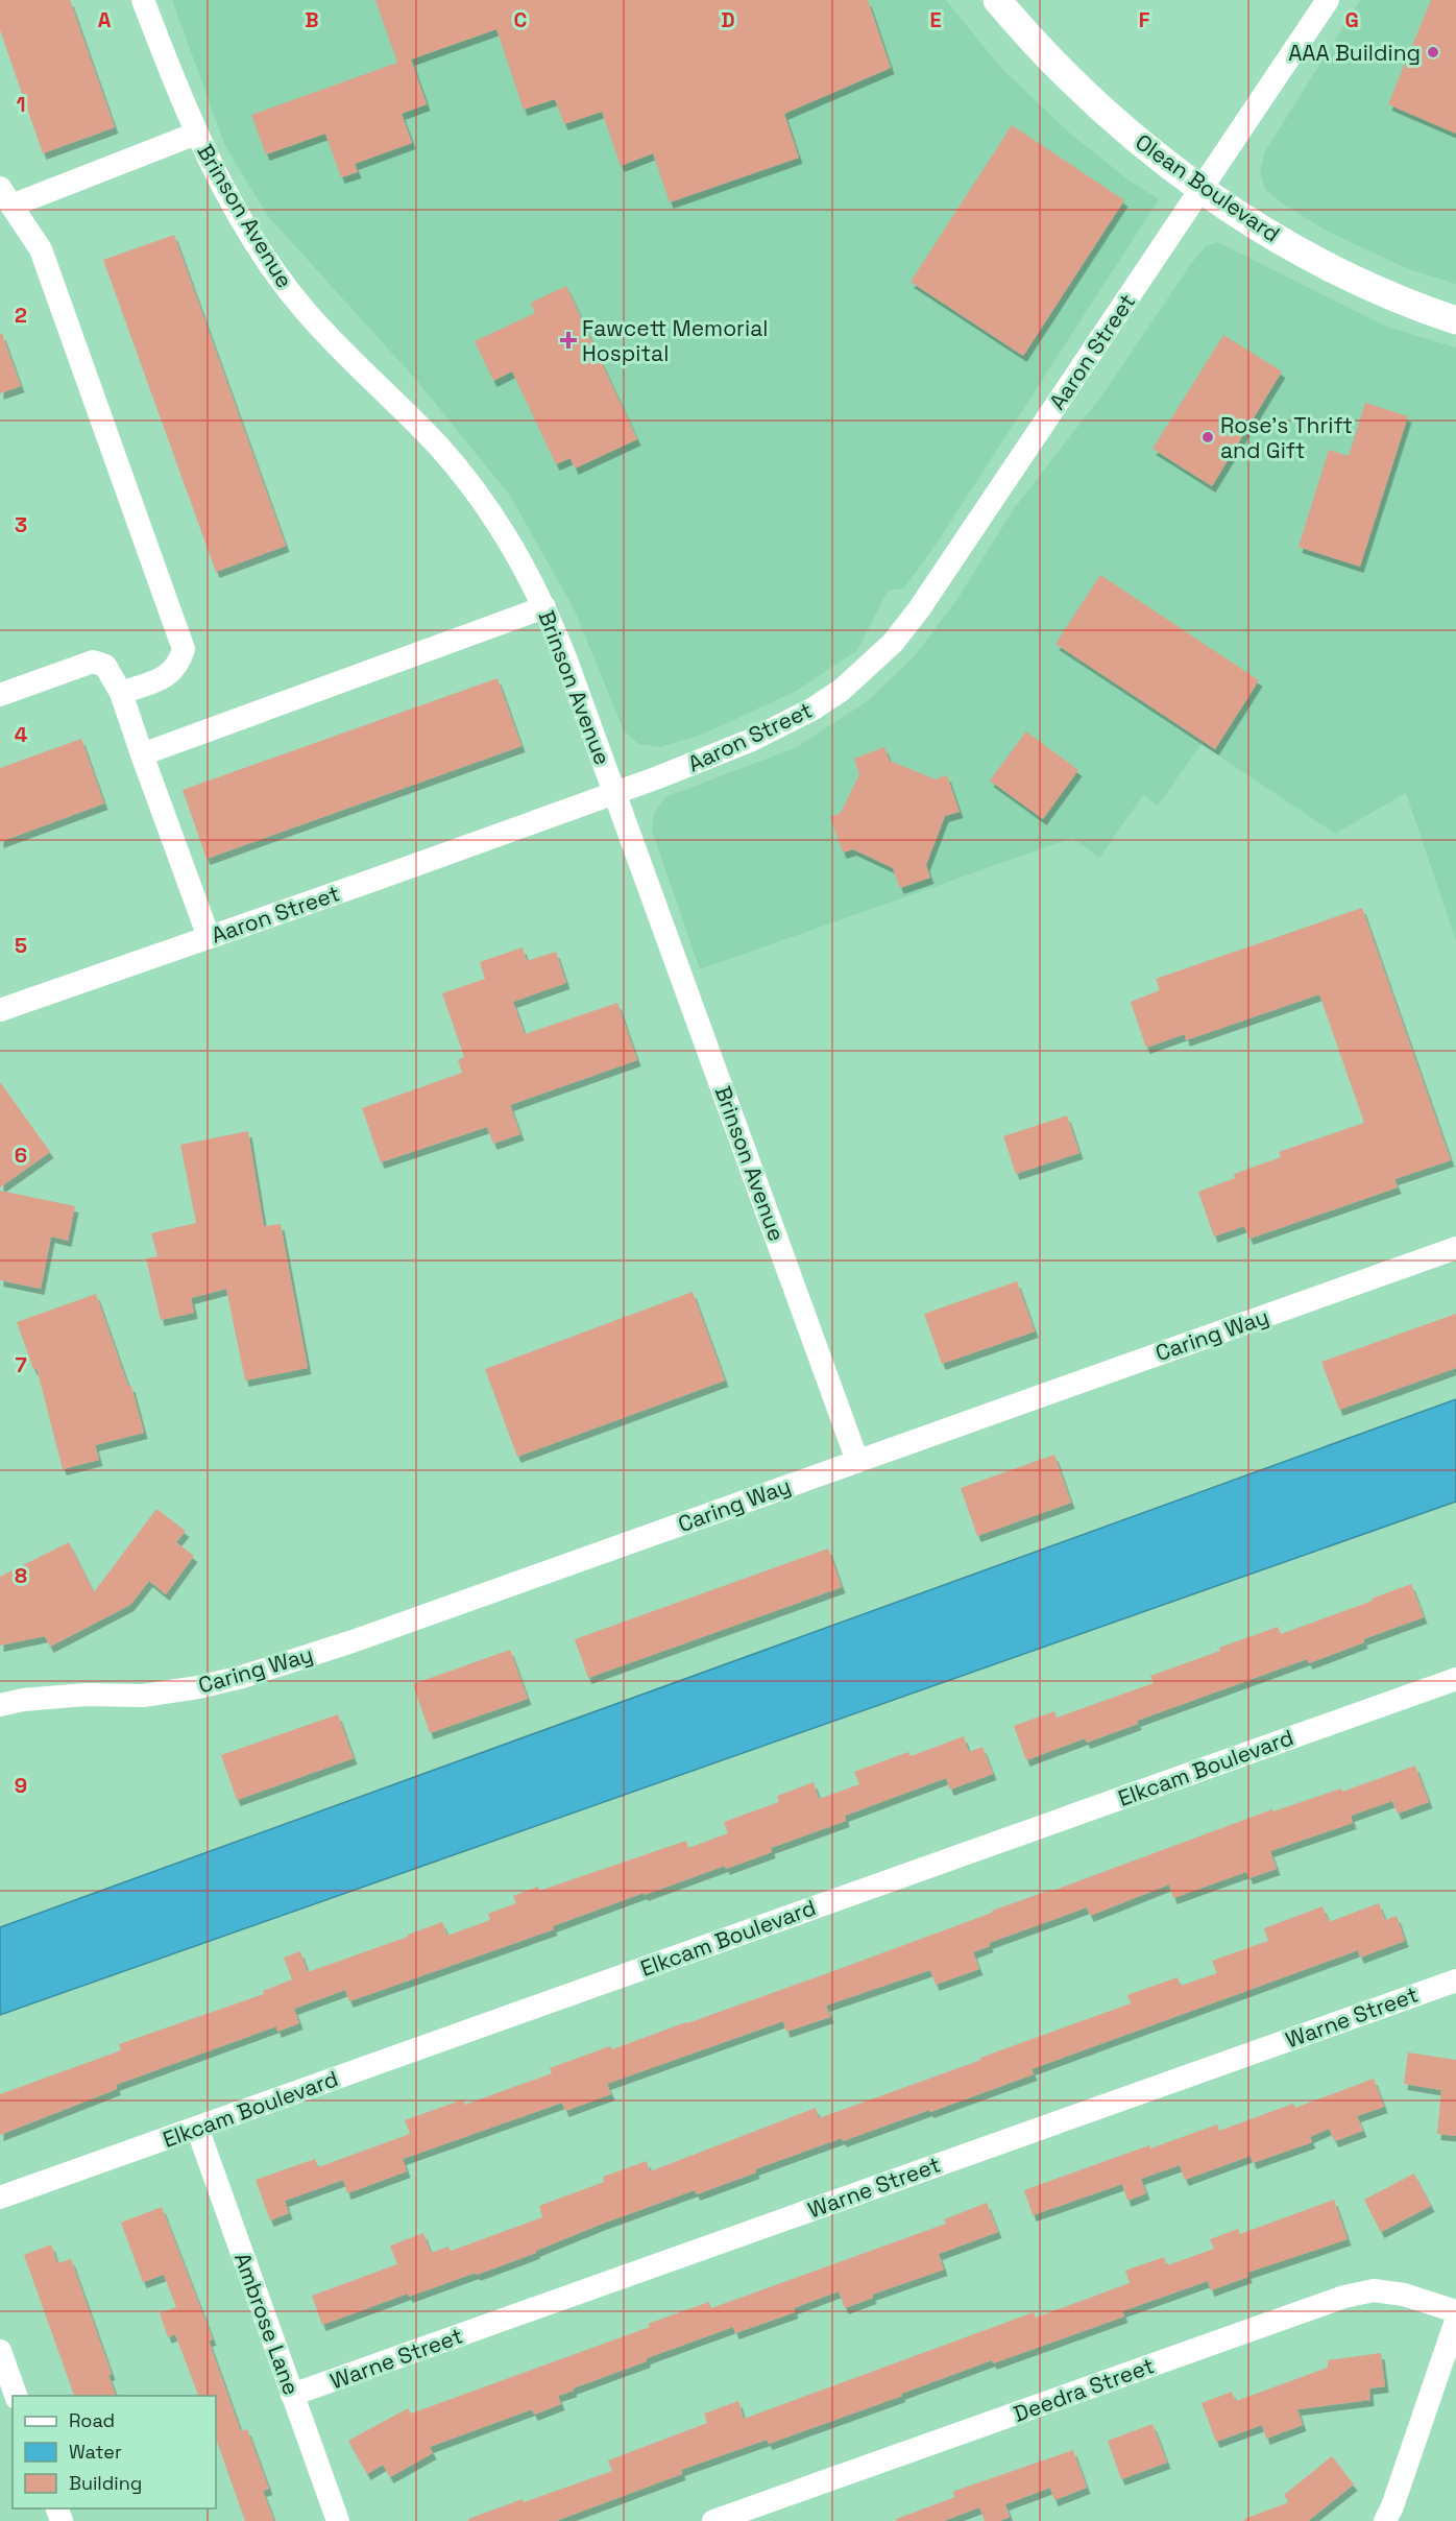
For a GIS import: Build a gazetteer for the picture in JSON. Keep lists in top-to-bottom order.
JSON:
{
  "streets": {
    "street": [
      "Olean Boulevard",
      "Brinson Avenue",
      "Aaron Street",
      "Caring Way",
      "Elkcam Boulevard",
      "Warne Street",
      "Ambrose Lane",
      "Deedra Street"
    ]
  },
  "crossings": [
    ["Olean Boulevard", "Aaron Street"],
    ["Brinson Avenue", "Aaron Street"],
    ["Brinson Avenue", "Caring Way"],
    ["Elkcam Boulevard", "Ambrose Lane"],
    ["Warne Street", "Ambrose Lane"]
  ],
  "places": {
    "other": ["AAA Building", "Rose's Thrift and Gift"],
    "health": ["Fawcett Memorial Hospital"]
  },
  "legend": ["Road", "Water", "Building"],
  "grid": {
    "columns": [
      "A",
      "B",
      "C",
      "D",
      "E",
      "F",
      "G"
    ],
    "rows": [
      "1",
      "2",
      "3",
      "4",
      "5",
      "6",
      "7",
      "8",
      "9"
    ]
  }
}
